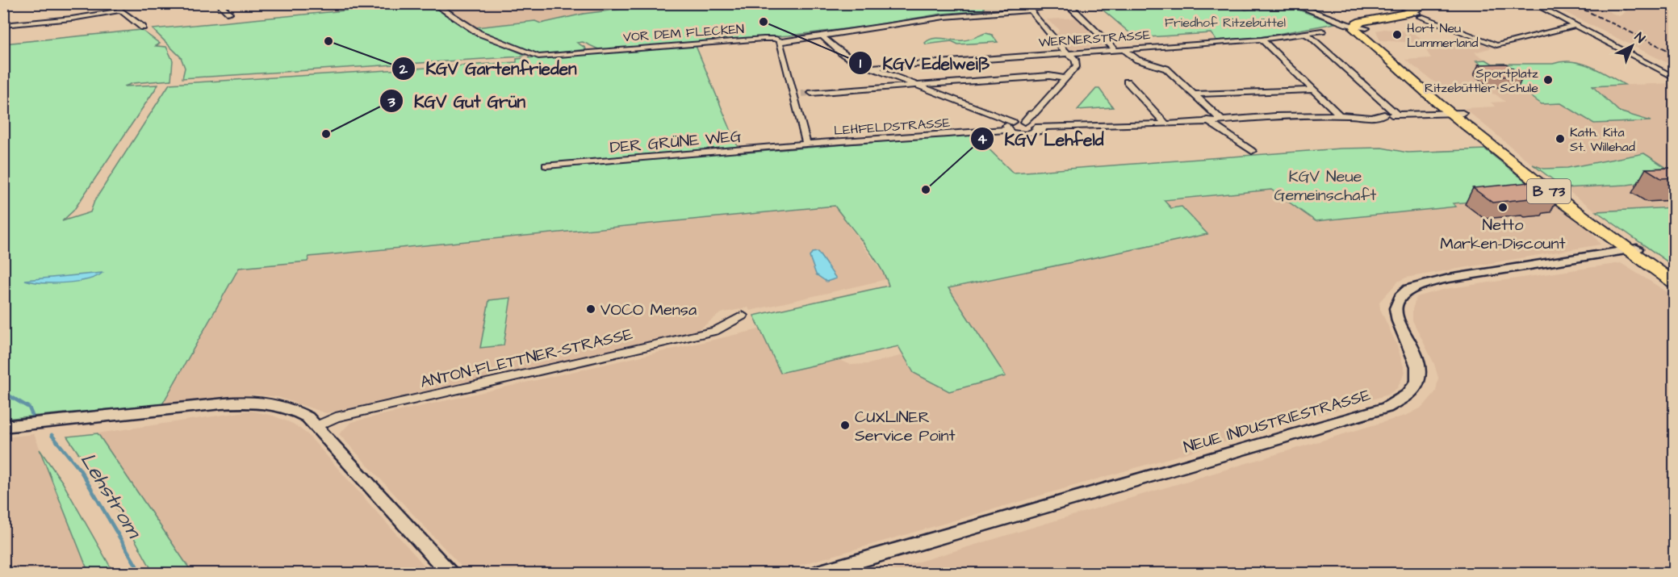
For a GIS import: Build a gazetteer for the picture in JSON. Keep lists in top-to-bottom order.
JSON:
{
  "streets": {
    "main road": ["B 73"],
    "street": [
      "VOR DEM FLECKEN",
      "WERNERSTRASSE",
      "LEHFELDSTRASSE",
      "DER GRÜNE WEG",
      "ANTON-FLETTNER-STRASSE",
      "NEUE INDUSTRIESTRASSE"
    ]
  },
  "crossings": [
    ["LEHFELDSTRASSE", "DER GRÜNE WEG"],
    ["B 73", "NEUE INDUSTRIESTRASSE"]
  ],
  "water": ["Lehstrom"],
  "parks": ["Friedhof Ritzebüttel", "KGV Neue Gemeinschaft"],
  "places": [
    "KGV Edelweiß",
    "Hort Neu Lummerland",
    "KGV Gartenfrieden",
    "Sportplatz Ritzebüttler Schule",
    "KGV Gut Grün",
    "Kath. Kita St. Willehad",
    "KGV Lehfeld",
    "Netto Marken-Discount",
    "VOCO Mensa",
    "CUXLINER Service Point"
  ],
  "north": "top right"
}
